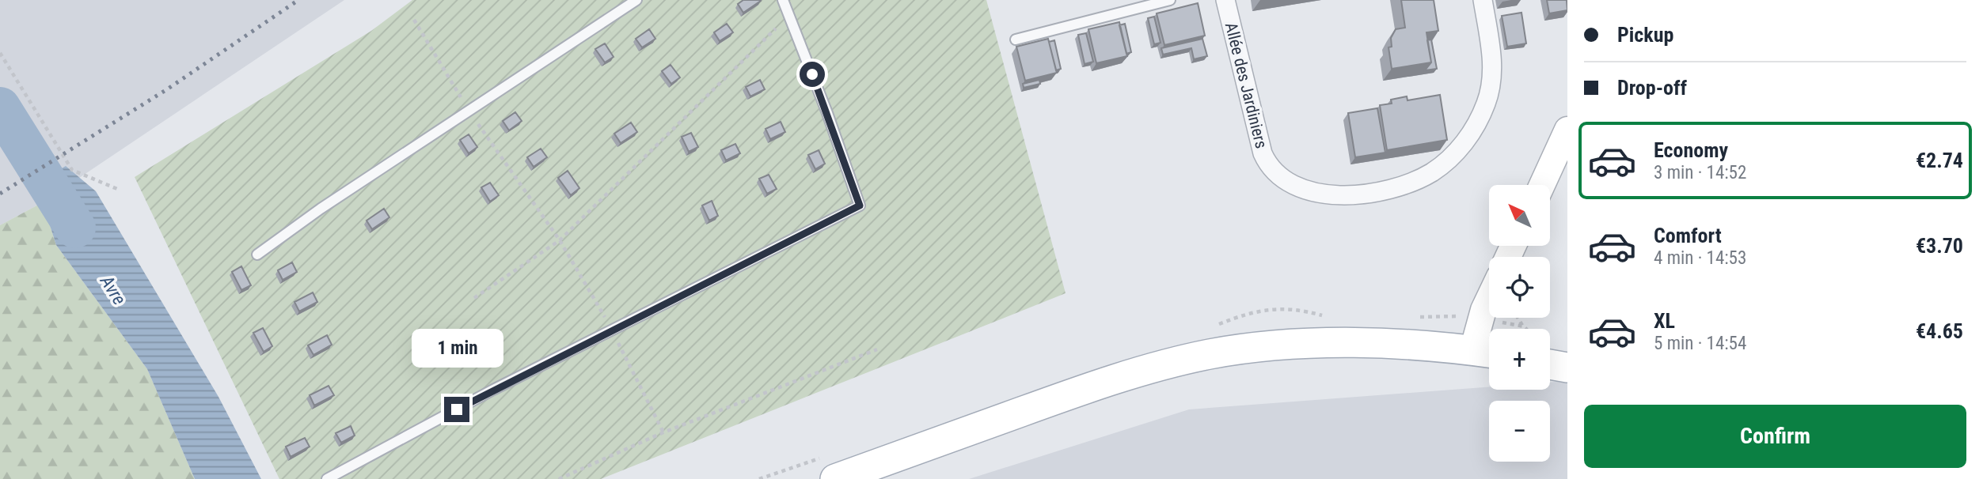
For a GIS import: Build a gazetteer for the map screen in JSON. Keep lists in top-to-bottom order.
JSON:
{
  "streets": {
    "street": ["Allée des Jardiniers"]
  },
  "water": ["Avre"],
  "north": "top left",
  "page": {
    "banner": ["Pickup", "Drop-off"],
    "list": [
      {
        "name": "Economy",
        "note": "3 min · 14:52",
        "value": "€2.74"
      },
      {
        "name": "Comfort",
        "note": "4 min · 14:53",
        "value": "€3.70"
      },
      {
        "name": "XL",
        "note": "5 min · 14:54",
        "value": "€4.65"
      }
    ],
    "map_buttons": ["+", "−"],
    "bubble": "1 min",
    "buttons": "Confirm"
  }
}
